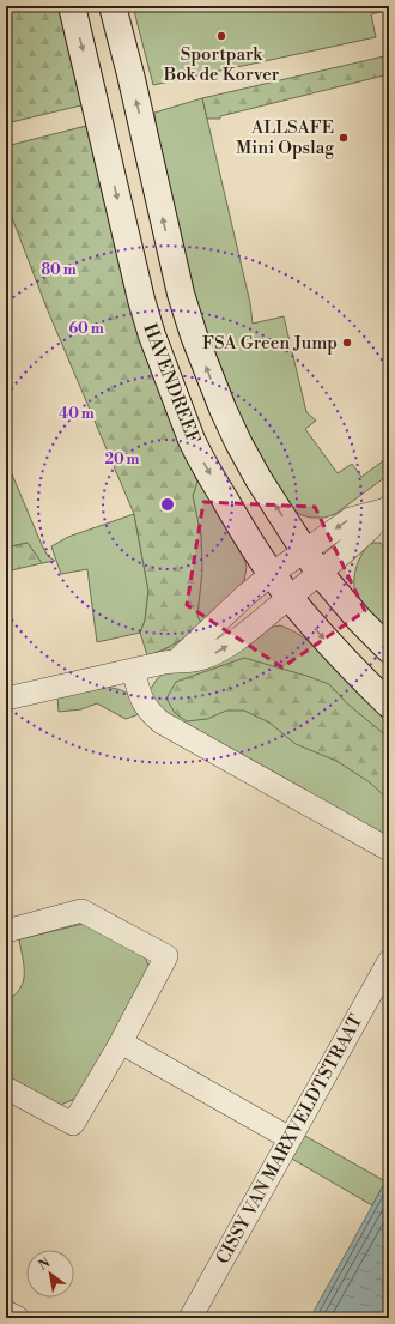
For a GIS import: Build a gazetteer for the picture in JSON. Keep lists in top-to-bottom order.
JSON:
{
  "streets": {
    "main road": ["HAVENDREEF"],
    "street": ["CISSY VAN MARXVELDTSTRAAT"]
  },
  "places": ["Sportpark Bok de Korver", "ALLSAFE Mini Opslag", "FSA Green Jump"],
  "north": "top left",
  "rings": [
    "80 m",
    "60 m",
    "40 m",
    "20 m"
  ]
}
